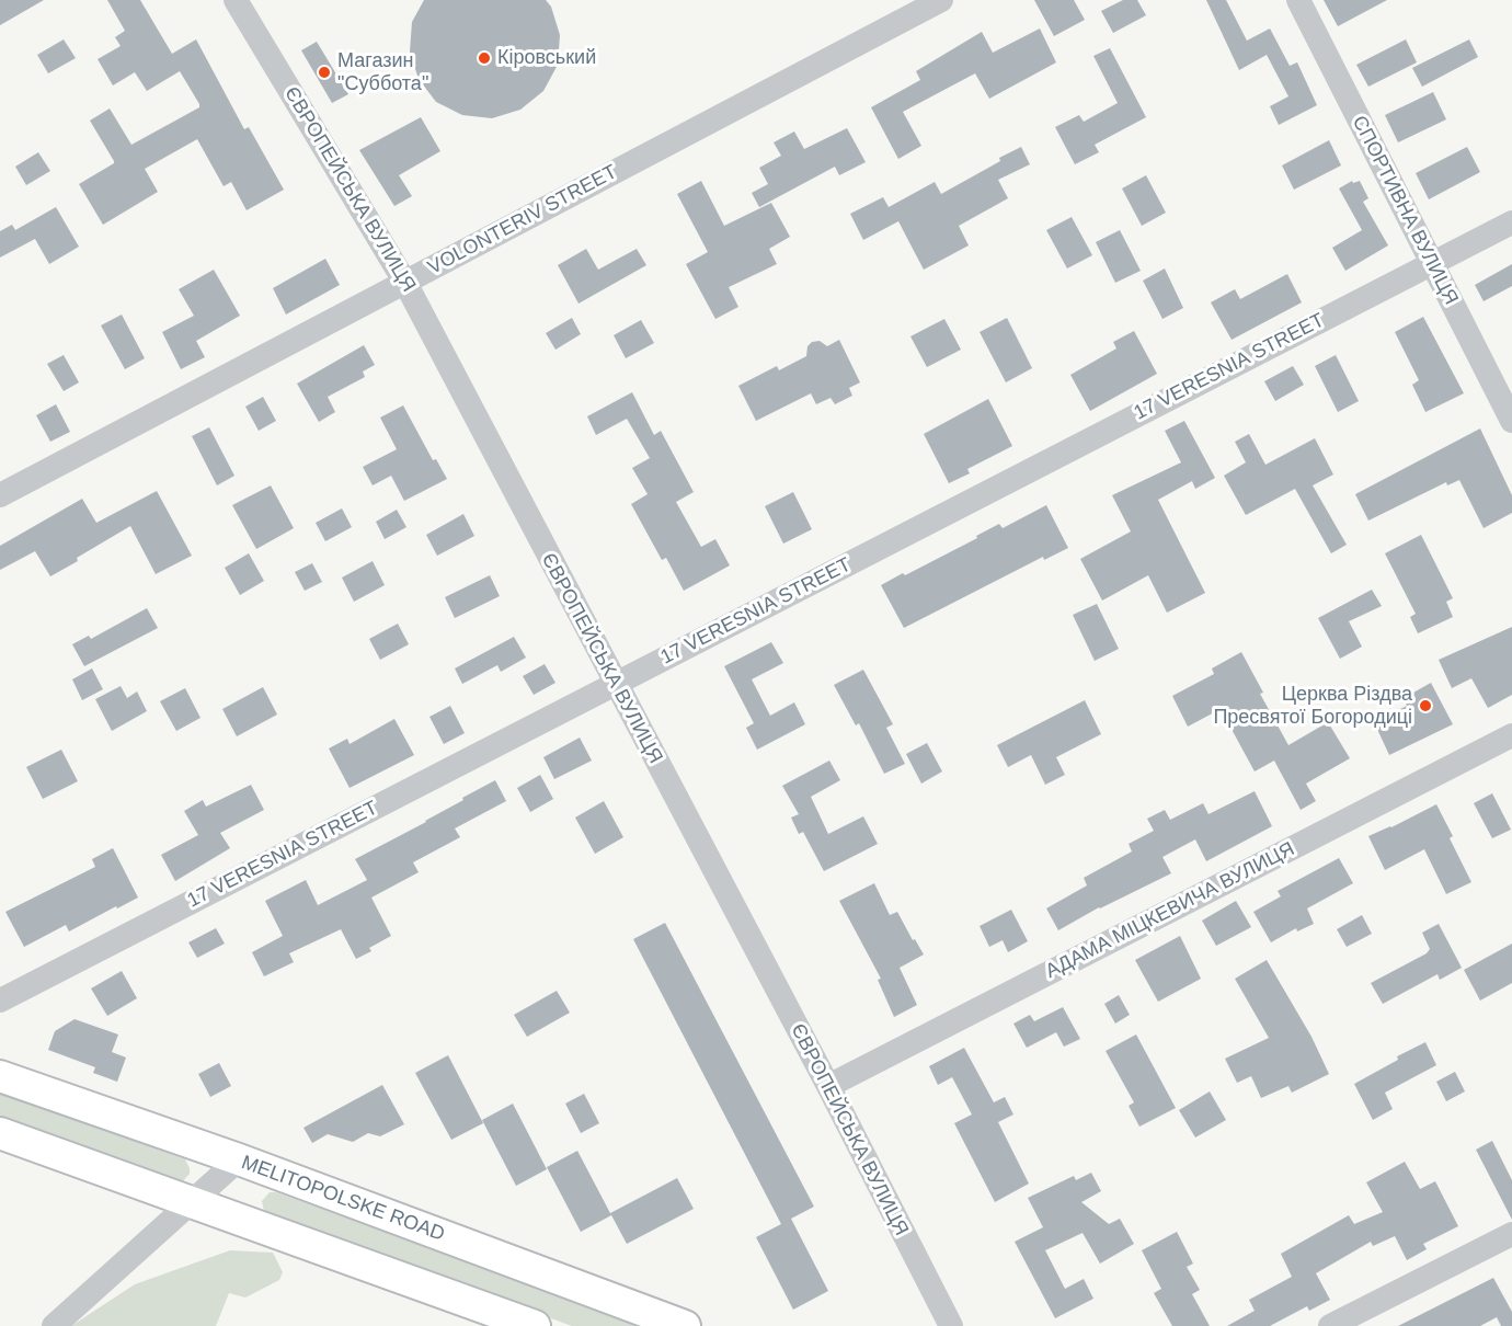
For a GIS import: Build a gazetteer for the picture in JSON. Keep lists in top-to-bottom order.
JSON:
{
  "streets": {
    "main road": ["MELITOPOLSKE ROAD"],
    "street": [
      "ЄВРОПЕЙСЬКА ВУЛИЦЯ",
      "СПОРТИВНА ВУЛИЦЯ",
      "VOLONTERIV STREET",
      "17 VERESNIA STREET",
      "АДАМА МІЦКЕВИЧА ВУЛИЦЯ"
    ]
  },
  "crossings": [
    ["ЄВРОПЕЙСЬКА ВУЛИЦЯ", "VOLONTERIV STREET"],
    ["ЄВРОПЕЙСЬКА ВУЛИЦЯ", "17 VERESNIA STREET"],
    ["ЄВРОПЕЙСЬКА ВУЛИЦЯ", "АДАМА МІЦКЕВИЧА ВУЛИЦЯ"],
    ["СПОРТИВНА ВУЛИЦЯ", "17 VERESNIA STREET"]
  ],
  "places": ["Кіровський", "Магазин \"Суббота\"", "Церква Різдва Пресвятої Богородиці"]
}
